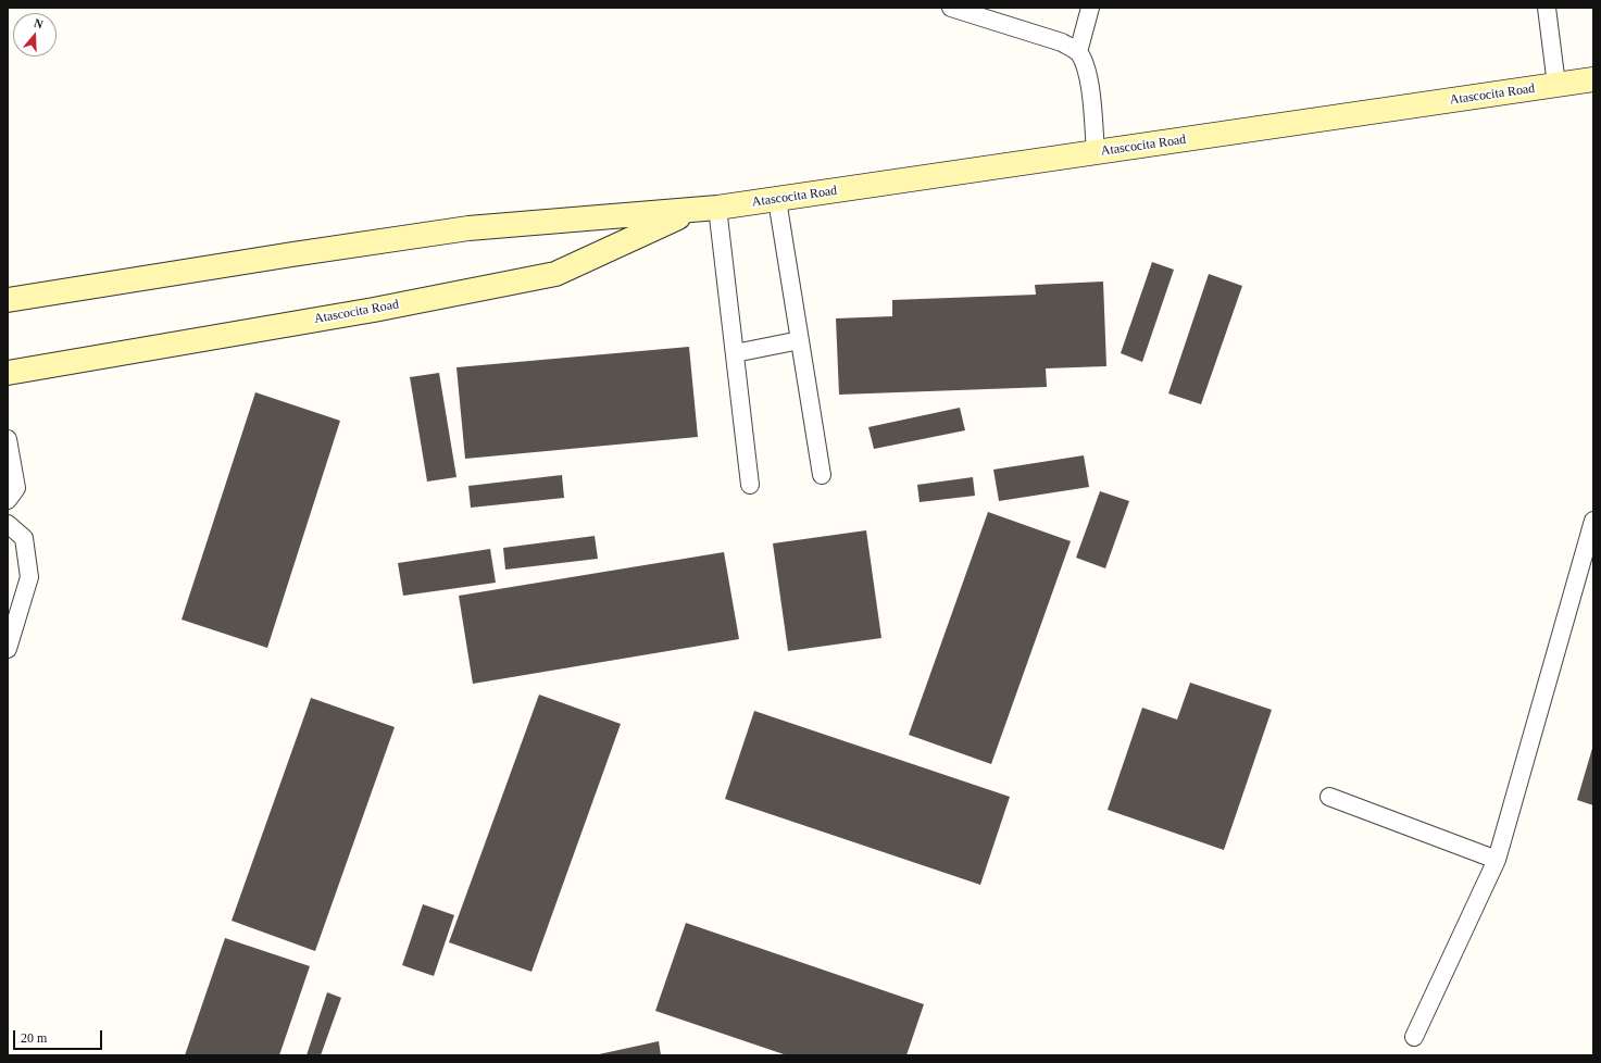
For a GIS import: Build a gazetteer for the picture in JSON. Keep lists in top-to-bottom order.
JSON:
{
  "streets": {
    "main road": ["Atascocita Road"]
  },
  "scale_bar": "20 m",
  "north": "top"
}
